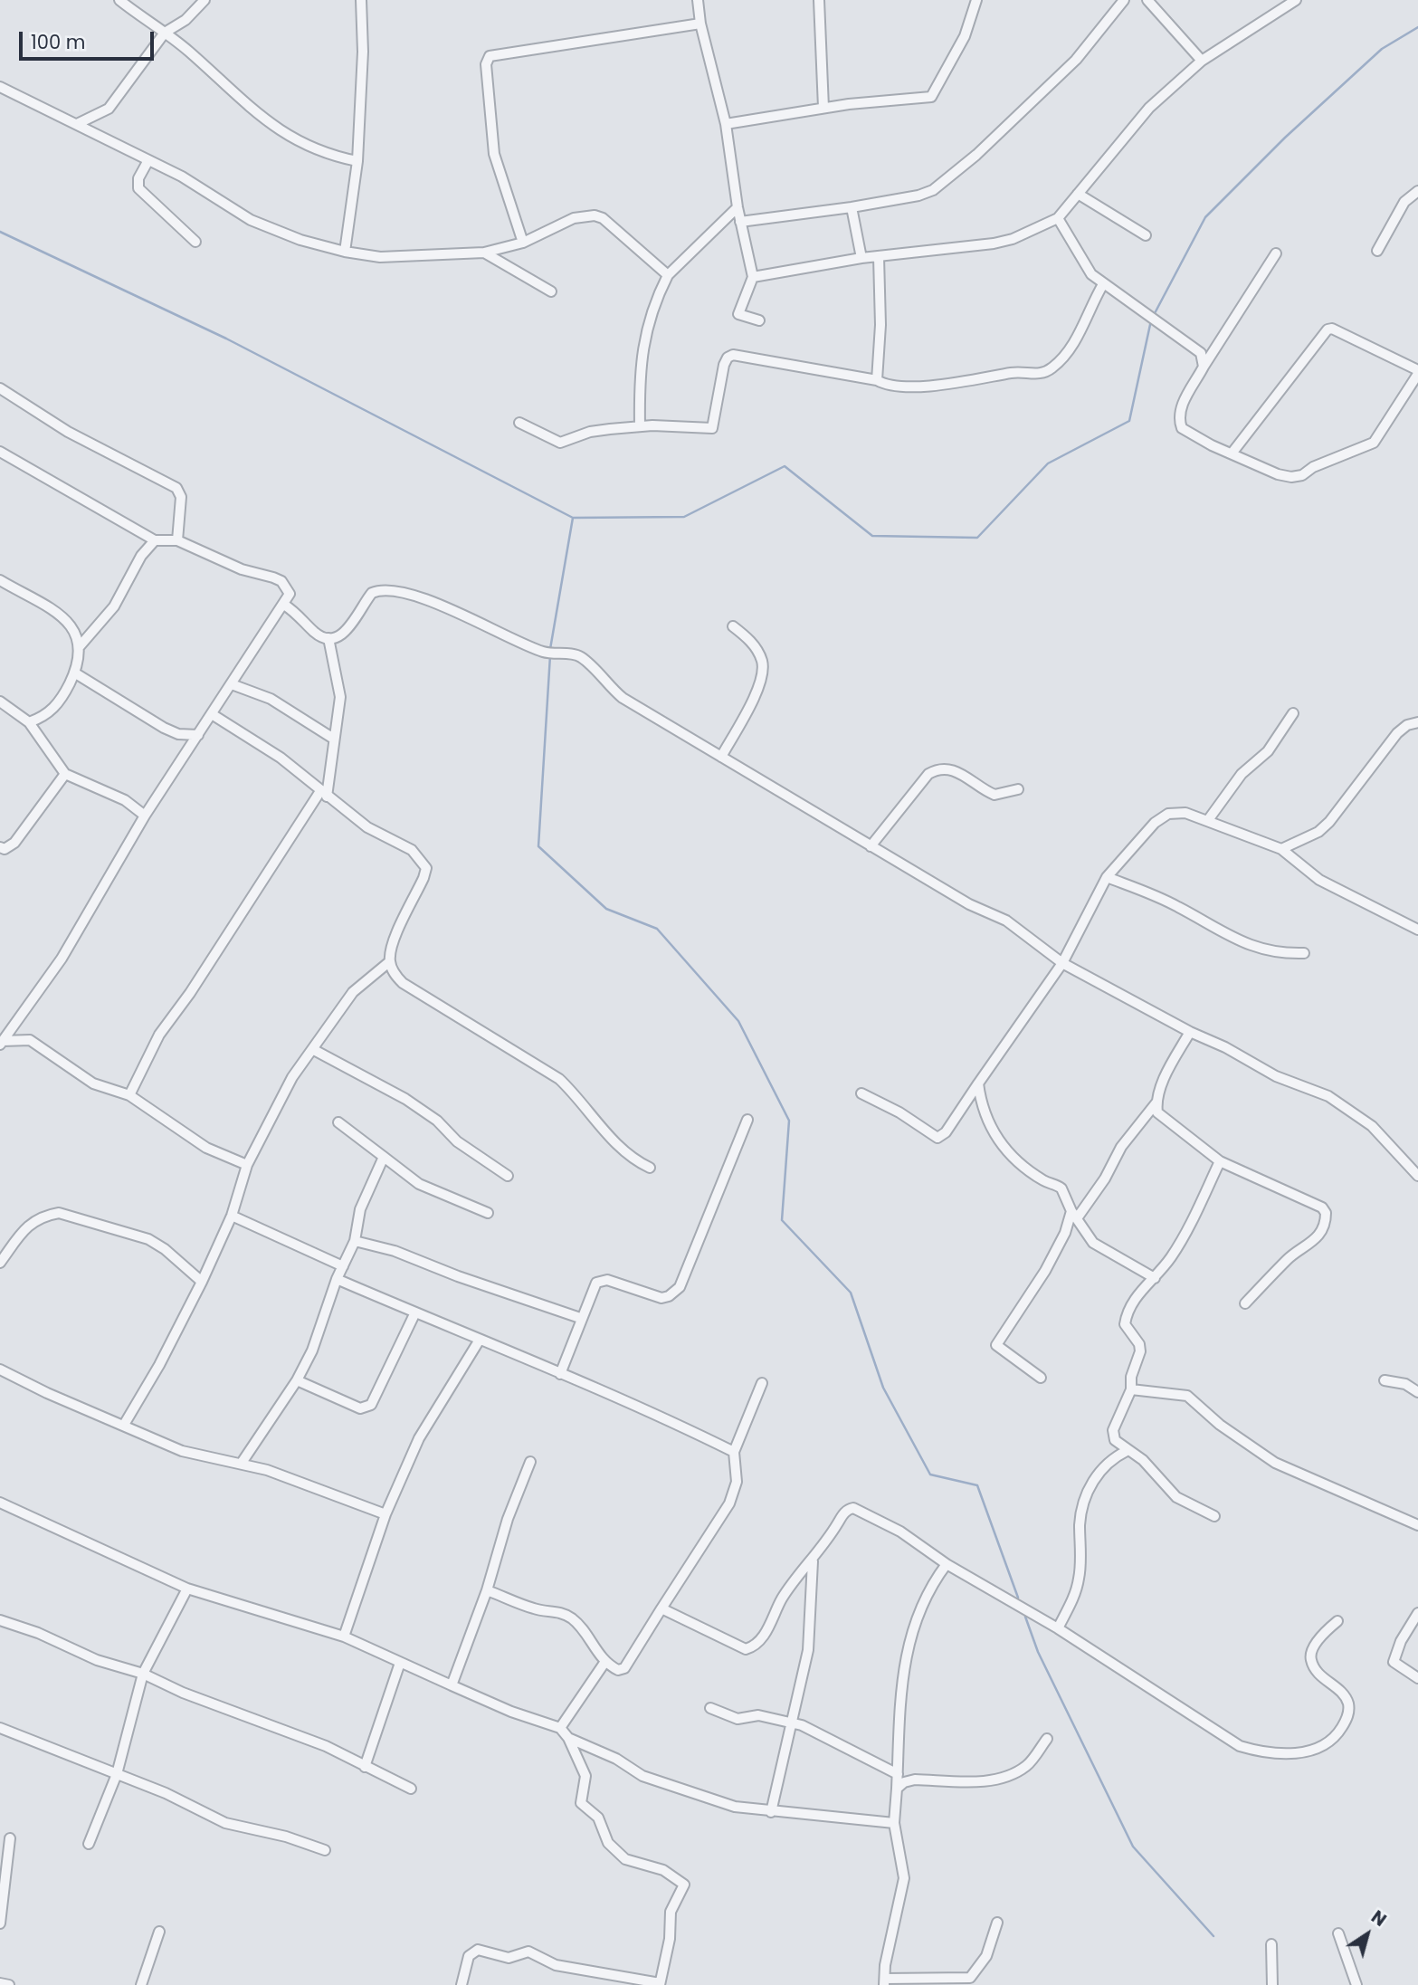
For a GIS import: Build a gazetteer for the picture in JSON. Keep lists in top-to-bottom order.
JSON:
{
  "scale_bar": "100 m",
  "north": "top right"
}
